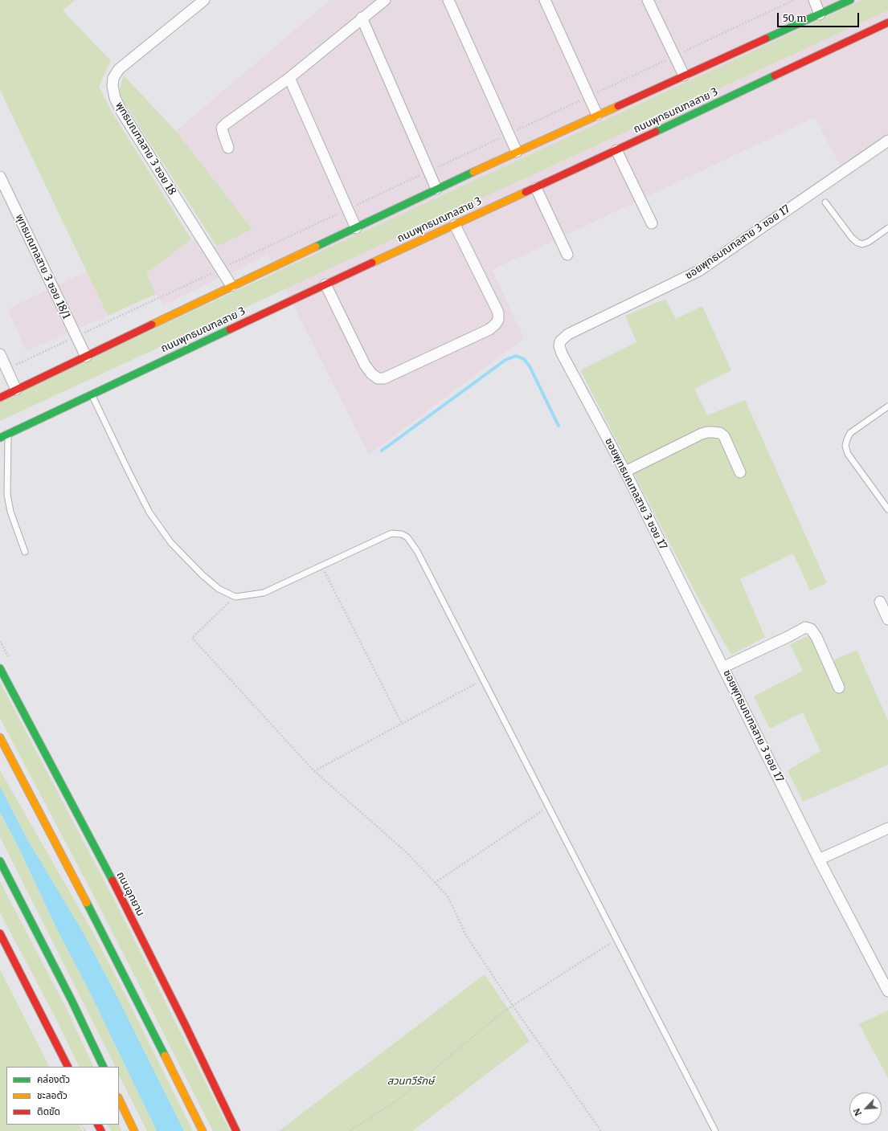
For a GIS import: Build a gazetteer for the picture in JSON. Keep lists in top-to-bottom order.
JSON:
{
  "streets": {
    "main road": ["ถนนพุทธมณฑลสาย 3", "ถนนอุทยาน"],
    "street": ["พุทธมณฑลสาย 3 ซอย 18", "ซอยพุทธมณฑลสาย 3 ซอย 17", "พุทธมณฑลสาย 3 ซอย 18/1"]
  },
  "parks": ["สวนทวีรักษ์"],
  "legend": ["คล่องตัว", "ชะลอตัว", "ติดขัด"],
  "scale_bar": "50 m",
  "north": "bottom left"
}
